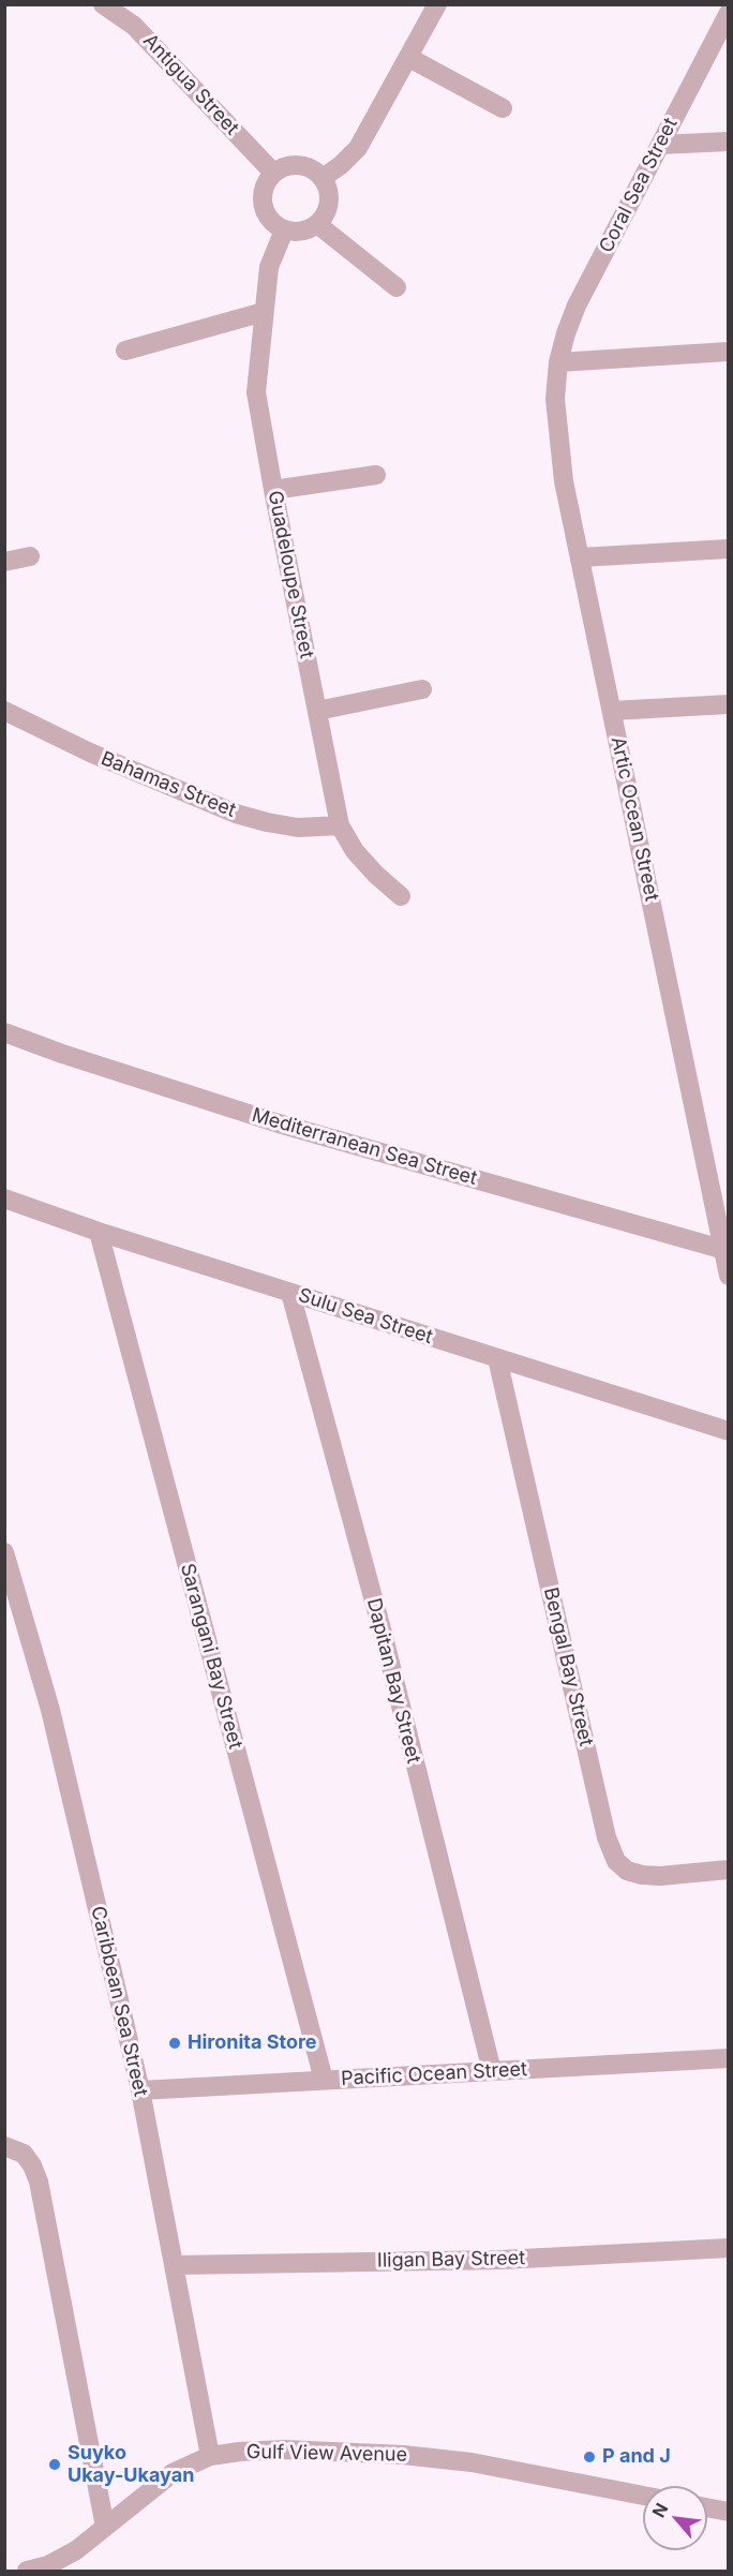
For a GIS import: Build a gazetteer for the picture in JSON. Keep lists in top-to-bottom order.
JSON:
{
  "streets": {
    "street": [
      "Antigua Street",
      "Coral Sea Street",
      "Guadeloupe Street",
      "Bahamas Street",
      "Artic Ocean Street",
      "Mediterranean Sea Street",
      "Sulu Sea Street",
      "Sarangani Bay Street",
      "Bengal Bay Street",
      "Dapitan Bay Street",
      "Caribbean Sea Street",
      "Pacific Ocean Street",
      "Iligan Bay Street",
      "Gulf View Avenue"
    ]
  },
  "crossings": [
    ["Antigua Street", "Guadeloupe Street"],
    ["Coral Sea Street", "Artic Ocean Street"],
    ["Guadeloupe Street", "Bahamas Street"],
    ["Artic Ocean Street", "Mediterranean Sea Street"],
    ["Sulu Sea Street", "Sarangani Bay Street"],
    ["Sulu Sea Street", "Bengal Bay Street"],
    ["Sulu Sea Street", "Dapitan Bay Street"],
    ["Sarangani Bay Street", "Pacific Ocean Street"],
    ["Dapitan Bay Street", "Pacific Ocean Street"],
    ["Caribbean Sea Street", "Pacific Ocean Street"],
    ["Caribbean Sea Street", "Iligan Bay Street"],
    ["Caribbean Sea Street", "Gulf View Avenue"]
  ],
  "places": ["Hironita Store", "P and J", "Suyko Ukay-Ukayan"],
  "north": "top left"
}
